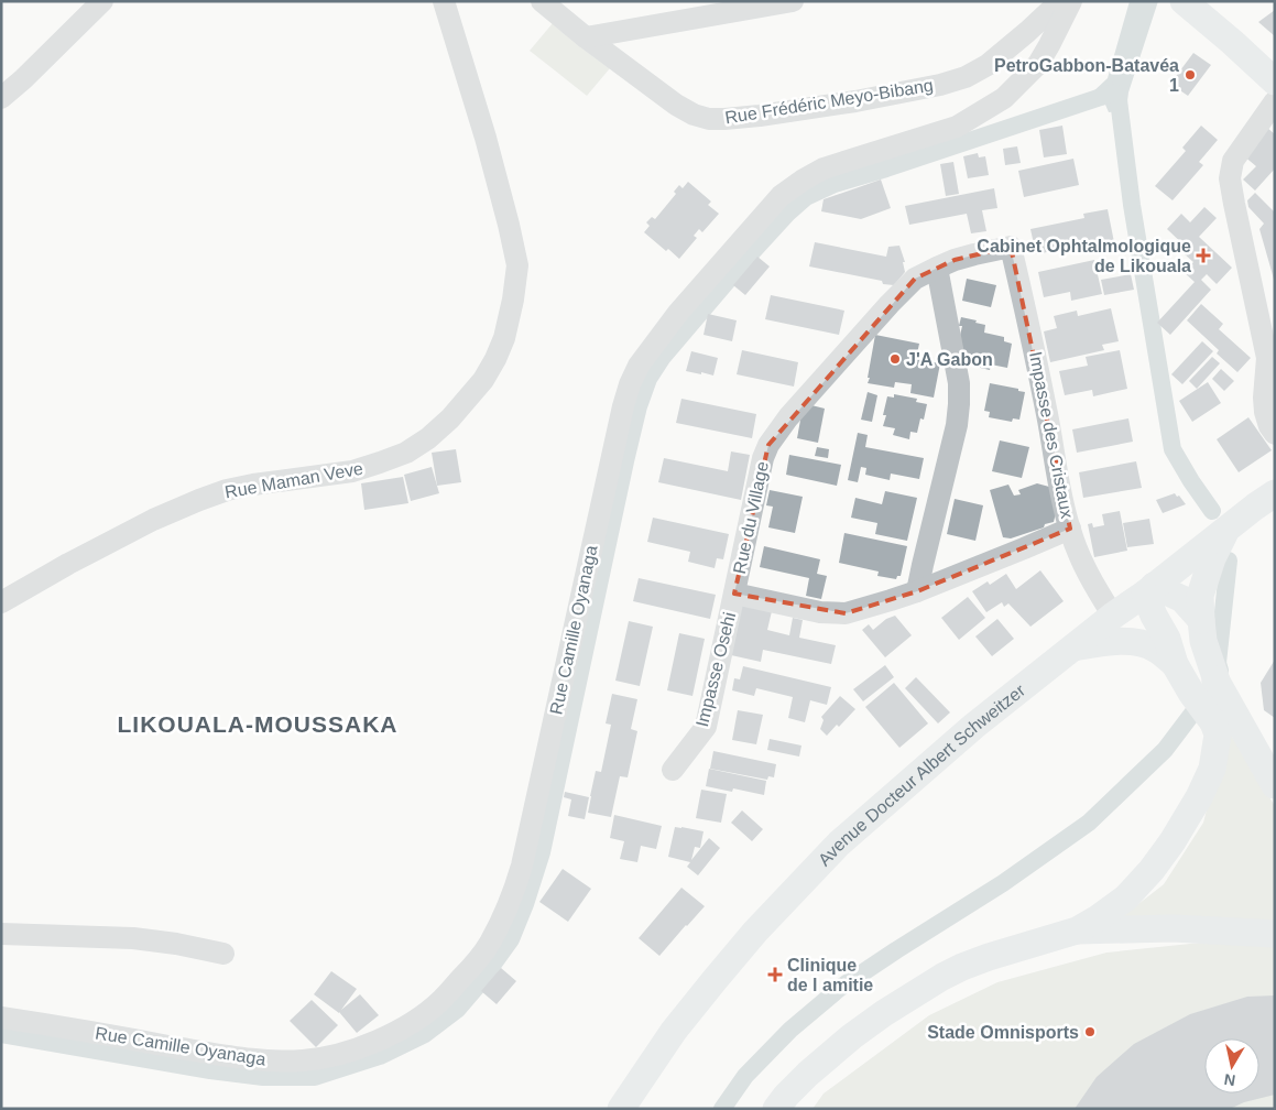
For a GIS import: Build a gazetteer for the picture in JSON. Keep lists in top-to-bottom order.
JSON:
{
  "streets": {
    "main road": ["Avenue Docteur Albert Schweitzer"],
    "street": [
      "Rue Frédéric Meyo-Bibang",
      "Impasse des Cristaux",
      "Rue Maman Veve",
      "Rue du Village",
      "Rue Camille Oyanaga",
      "Impasse Osehi"
    ]
  },
  "crossings": [
    ["Impasse des Cristaux", "Rue du Village"],
    ["Impasse des Cristaux", "Avenue Docteur Albert Schweitzer"],
    ["Rue du Village", "Impasse Osehi"]
  ],
  "districts": ["LIKOUALA-MOUSSAKA"],
  "places": {
    "other": ["PetroGabbon-Batavéa 1", "J'A Gabon", "Stade Omnisports"],
    "health": ["Cabinet Ophtalmologique de Likouala", "Clinique de l amitie"]
  },
  "north": "bottom"
}
